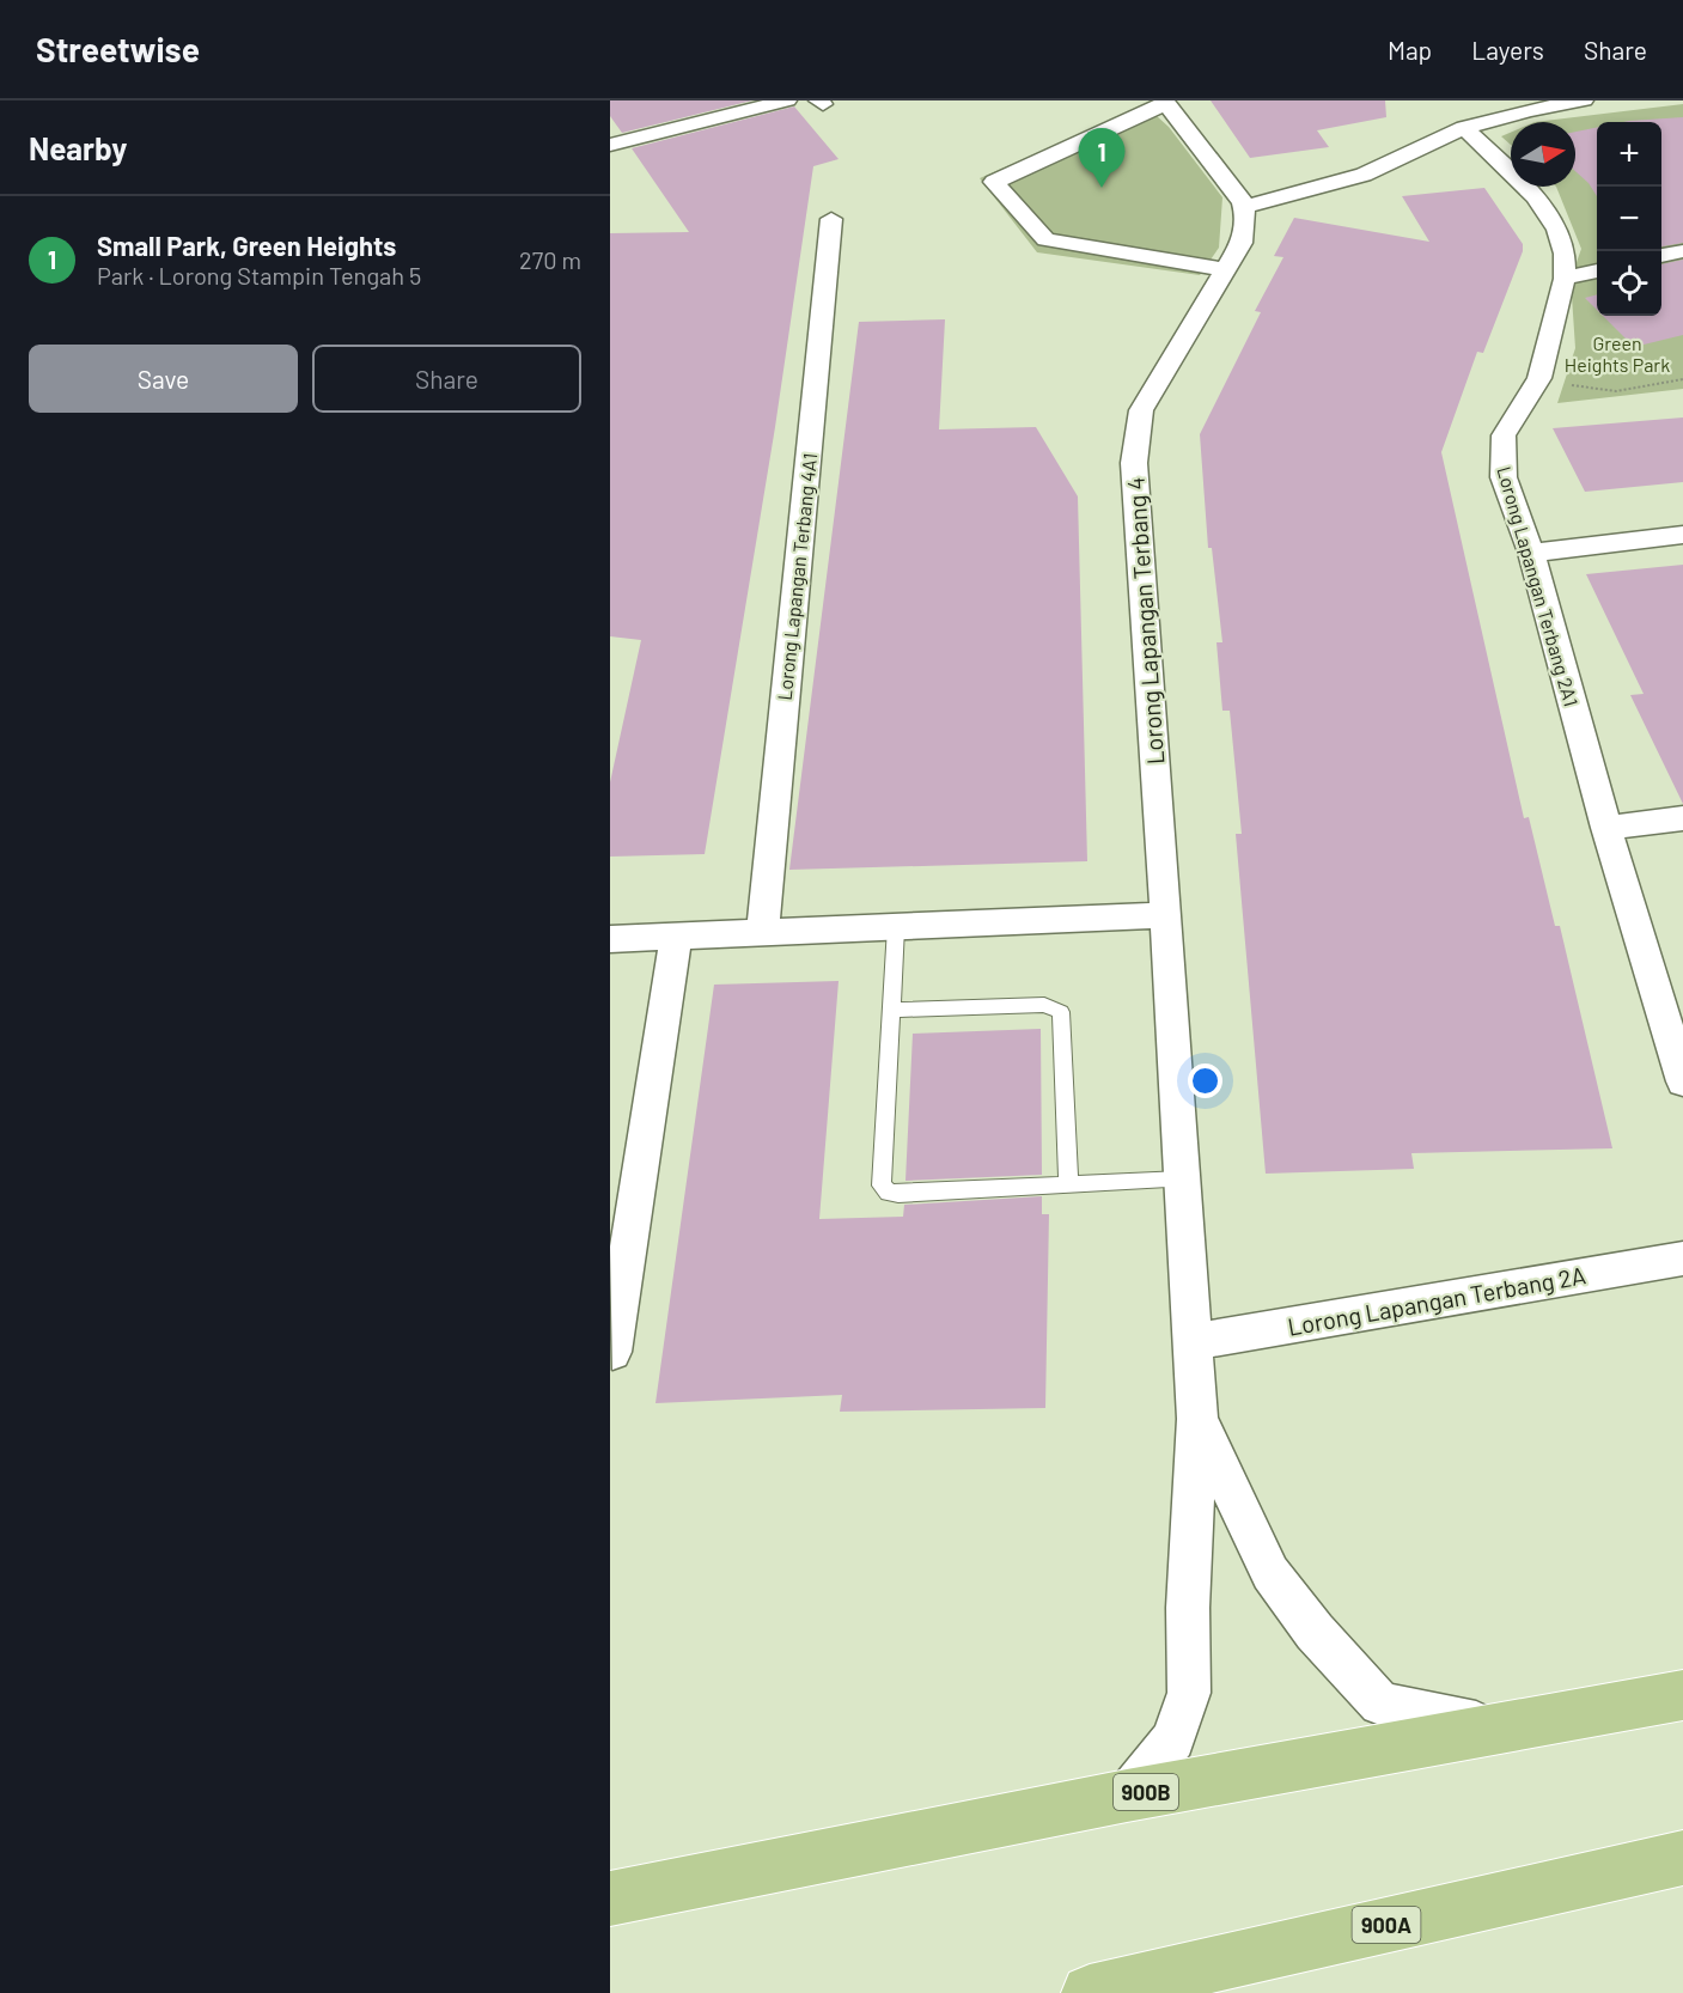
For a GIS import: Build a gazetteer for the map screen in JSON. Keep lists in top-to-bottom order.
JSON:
{
  "streets": {
    "highway": ["900B", "900A"],
    "street": [
      "Lorong Lapangan Terbang 4A1",
      "Lorong Lapangan Terbang 2A1",
      "Lorong Lapangan Terbang 4",
      "Lorong Lapangan Terbang 2A"
    ]
  },
  "crossings": [
    ["Lorong Lapangan Terbang 4", "Lorong Lapangan Terbang 2A"]
  ],
  "parks": ["Green Heights Park"],
  "north": "right",
  "page": {
    "header": "Streetwise",
    "nav": ["Map", "Layers", "Share"],
    "heading": "Nearby",
    "map_buttons": ["+", "−"],
    "pins": "1",
    "list": [
      {
        "mark": "1",
        "name": "Small Park, Green Heights",
        "note": "Park · Lorong Stampin Tengah 5",
        "value": "270 m"
      }
    ],
    "buttons": ["Save", "Share"]
  }
}
